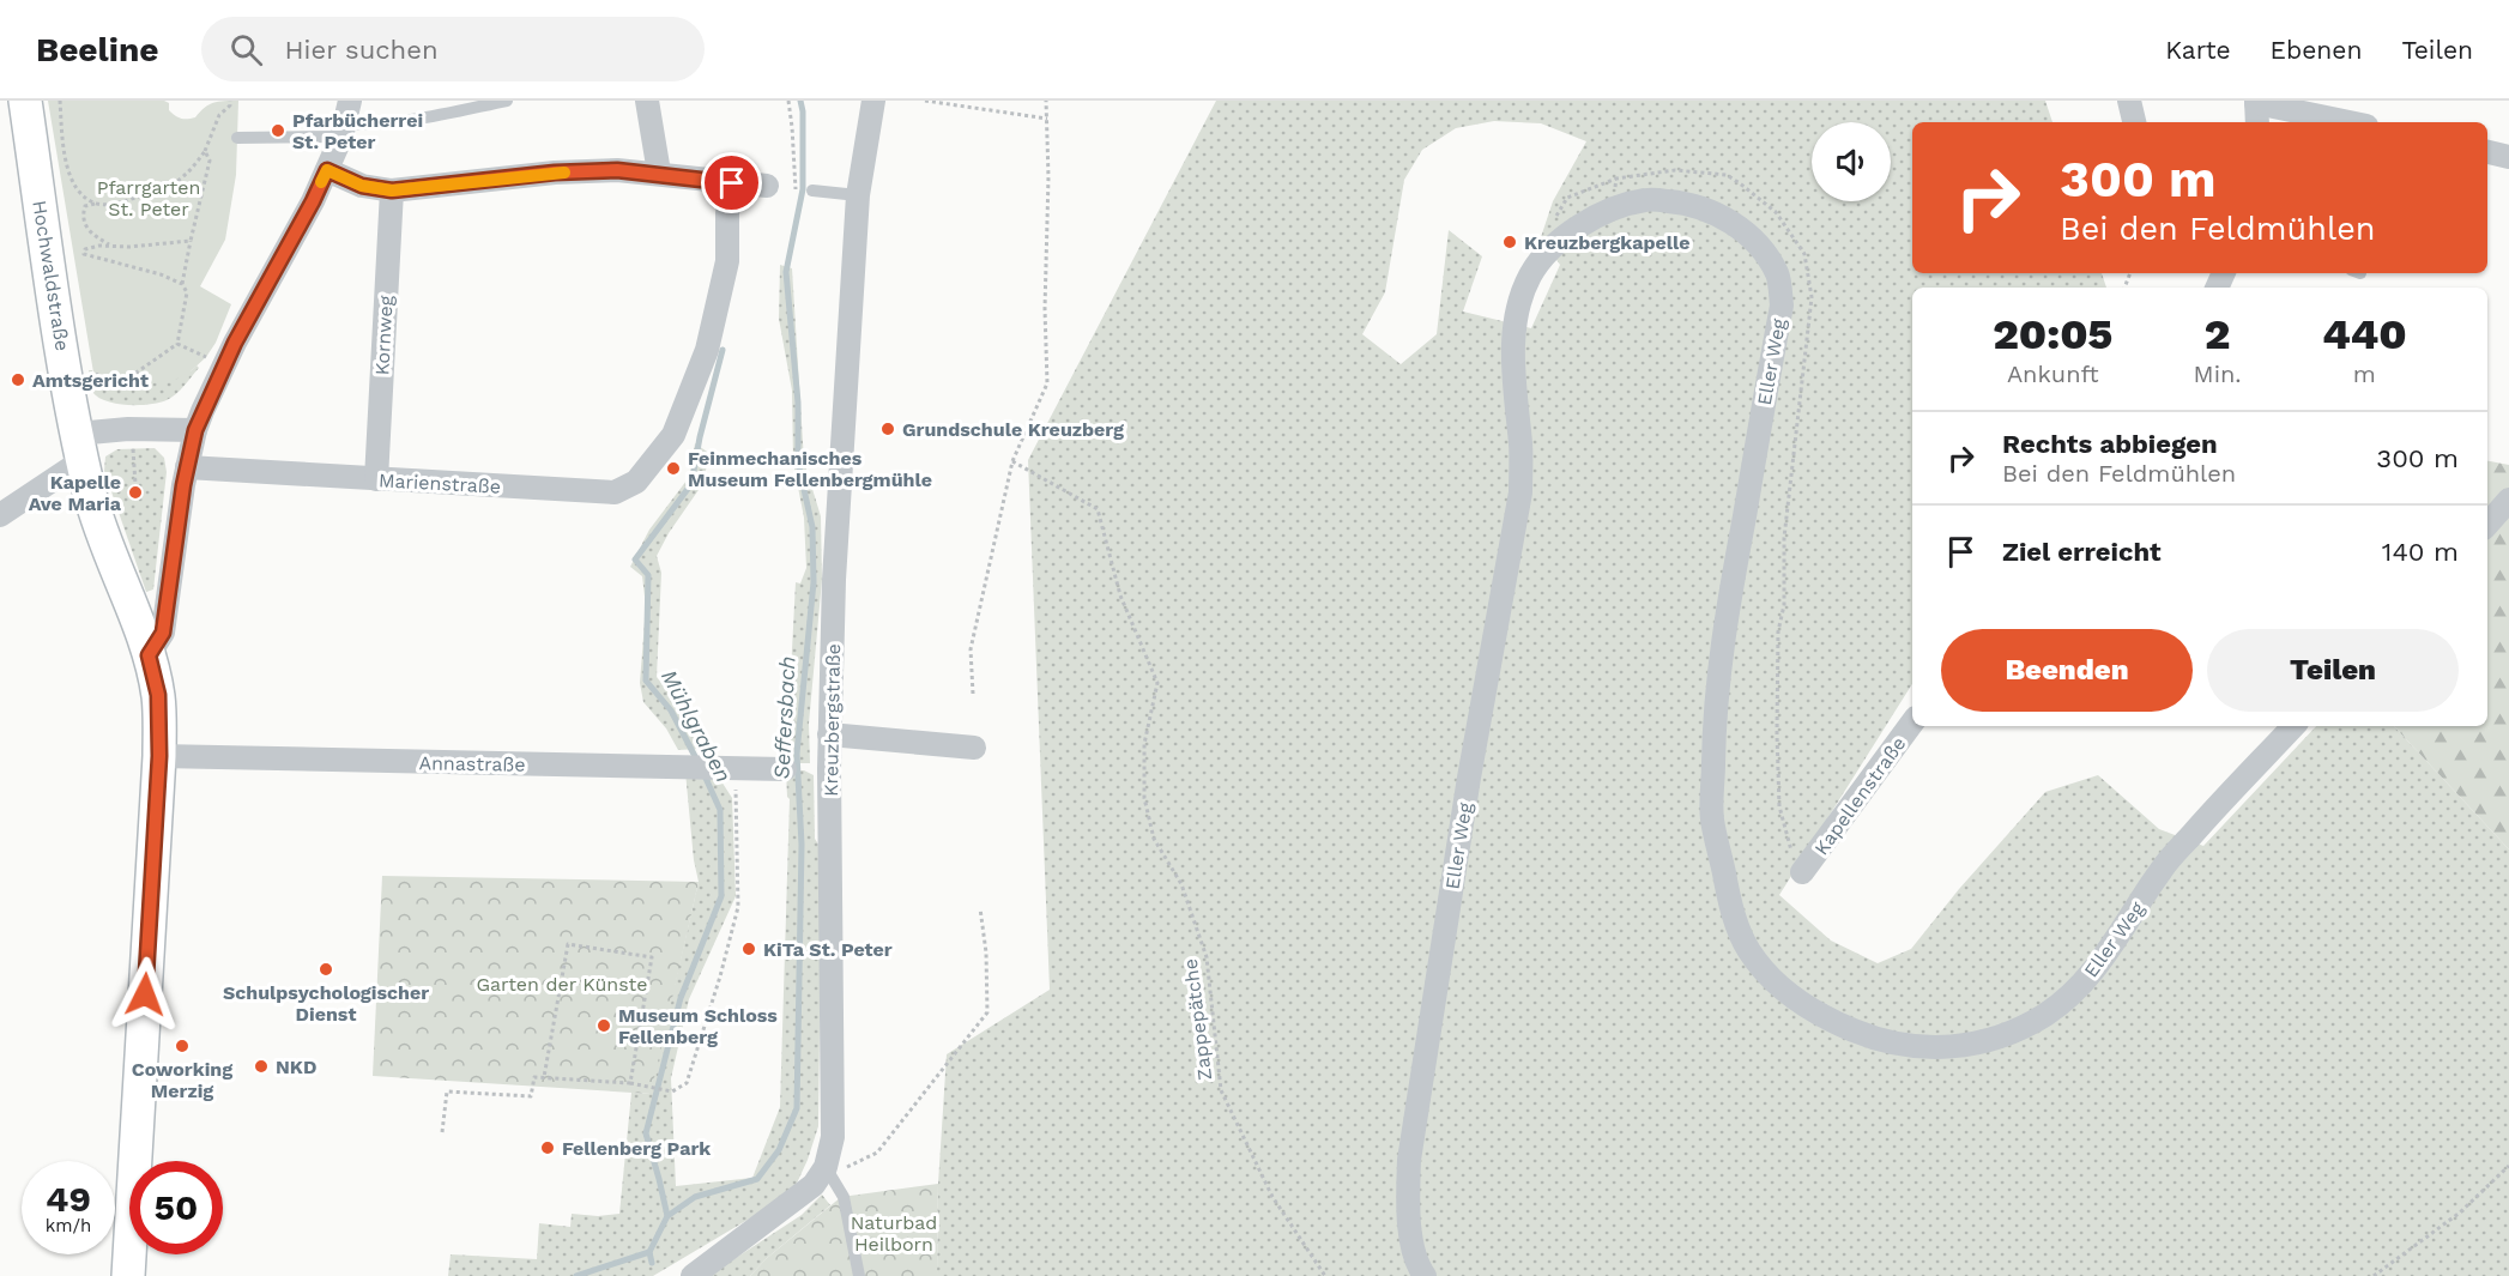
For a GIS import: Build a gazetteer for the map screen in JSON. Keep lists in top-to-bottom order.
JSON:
{
  "streets": {
    "main road": ["Hochwaldstraße"],
    "street": [
      "Kornweg",
      "Eller Weg",
      "Marienstraße",
      "Kreuzbergstraße",
      "Annastraße",
      "Kapellenstraße"
    ],
    "path": ["Zappepätche"]
  },
  "crossings": [
    ["Hochwaldstraße", "Annastraße"],
    ["Kornweg", "Marienstraße"]
  ],
  "water": ["Seffersbach", "Mühlgraben"],
  "parks": ["Pfarrgarten St. Peter", "Garten der Künste", "Naturbad Heilborn"],
  "places": [
    "Pfarbücherrei St. Peter",
    "Kreuzbergkapelle",
    "Amtsgericht",
    "Grundschule Kreuzberg",
    "Feinmechanisches Museum Fellenbergmühle",
    "Kapelle Ave Maria",
    "KiTa St. Peter",
    "Schulpsychologischer Dienst",
    "Museum Schloss Fellenberg",
    "Coworking Merzig",
    "NKD",
    "Fellenberg Park"
  ],
  "page": {
    "header": "Beeline",
    "search": "Hier suchen",
    "nav": ["Karte", "Ebenen", "Teilen"],
    "turn": ["300 m", "Bei den Feldmühlen"],
    "eta": [
      "20:05",
      "Ankunft",
      "2",
      "Min.",
      "440",
      "m"
    ],
    "list": [
      {
        "name": "Rechts abbiegen",
        "note": "Bei den Feldmühlen",
        "value": "300 m"
      },
      {
        "name": "Ziel erreicht",
        "value": "140 m"
      }
    ],
    "buttons": ["Beenden", "Teilen"],
    "speed": "49 km/h",
    "limit": "50"
  }
}
